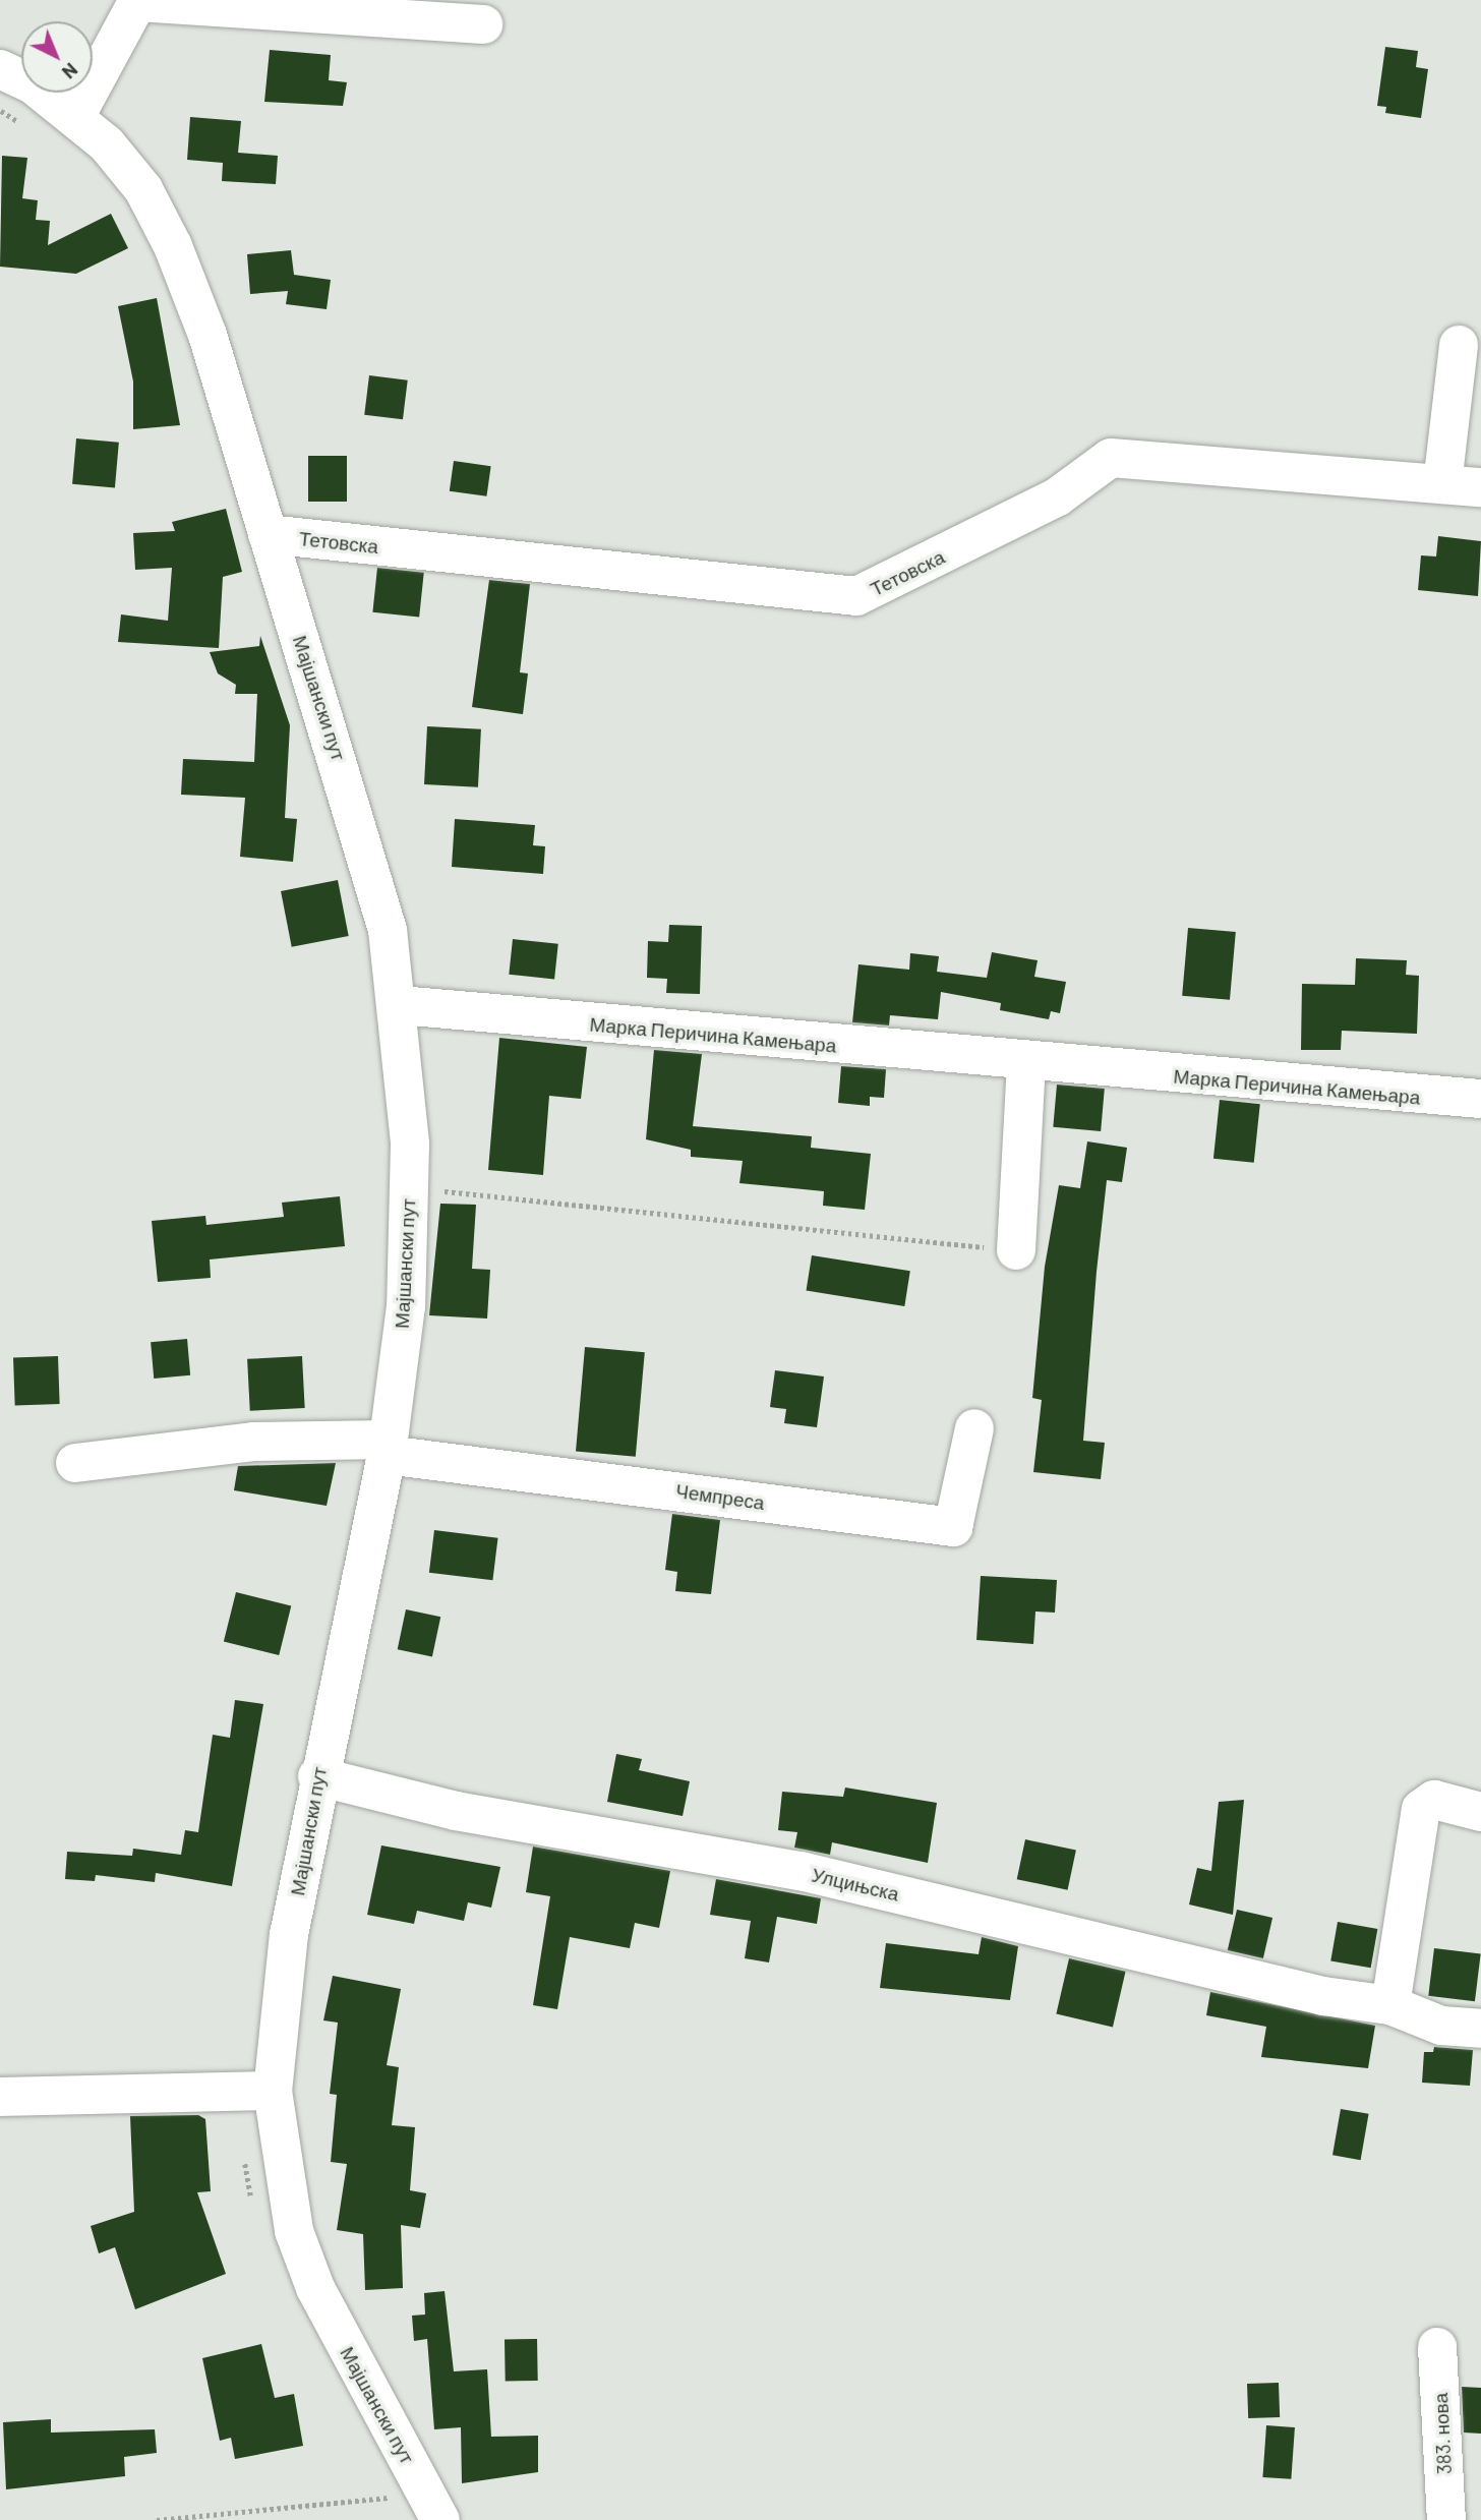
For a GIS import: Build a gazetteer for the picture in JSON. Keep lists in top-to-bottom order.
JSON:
{
  "streets": {
    "street": [
      "Тетовска",
      "Мајшански пут",
      "Марка Перичина Камењара",
      "Чемпреса",
      "Улцињска",
      "383. нова"
    ]
  },
  "crossings": [
    ["Тетовска", "Мајшански пут"],
    ["Мајшански пут", "Марка Перичина Камењара"],
    ["Мајшански пут", "Чемпреса"],
    ["Мајшански пут", "Улцињска"]
  ],
  "north": "bottom right"
}
